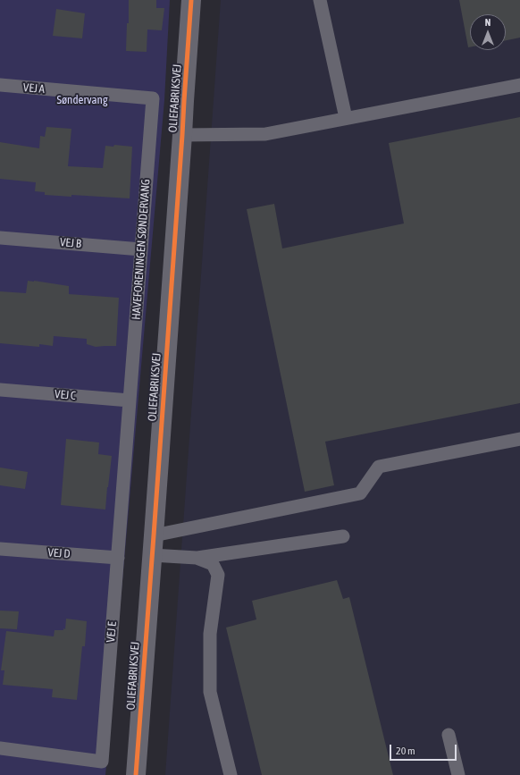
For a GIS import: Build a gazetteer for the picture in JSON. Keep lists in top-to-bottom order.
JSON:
{
  "streets": {
    "street": ["OLIEFABRIKSVEJ"],
    "lane": [
      "VEJ A",
      "VEJ B",
      "HAVEFORENINGEN SØNDERVANG",
      "VEJ C",
      "VEJ D",
      "VEJ E"
    ]
  },
  "crossings": [
    ["VEJ A", "HAVEFORENINGEN SØNDERVANG"],
    ["VEJ B", "HAVEFORENINGEN SØNDERVANG"],
    ["HAVEFORENINGEN SØNDERVANG", "VEJ C"],
    ["HAVEFORENINGEN SØNDERVANG", "VEJ E"],
    ["VEJ C", "VEJ E"],
    ["VEJ D", "VEJ E"]
  ],
  "parks": ["Søndervang"],
  "scale_bar": "20 m",
  "north": "top"
}
